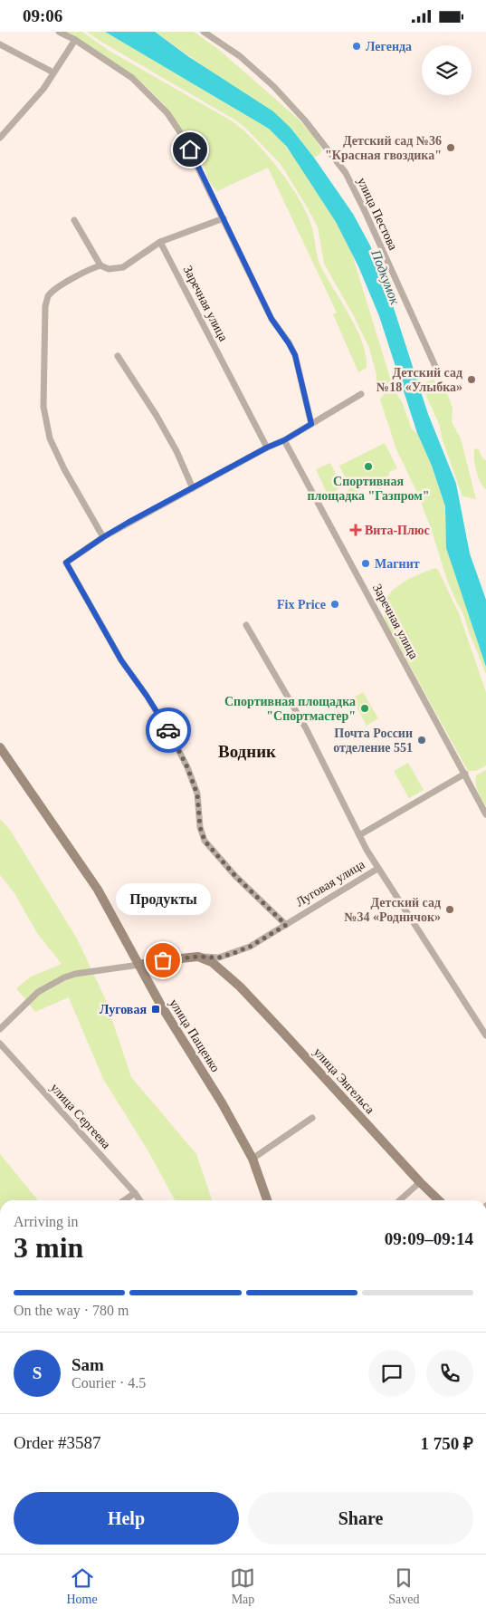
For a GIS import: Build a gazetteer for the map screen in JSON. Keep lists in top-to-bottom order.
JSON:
{
  "streets": {
    "street": [
      "улица Пестова",
      "Заречная улица",
      "Луговая улица",
      "улица Пащенко",
      "улица Энгельса",
      "улица Сергеева"
    ]
  },
  "crossings": [
    ["Луговая улица", "улица Пащенко"],
    ["Луговая улица", "улица Энгельса"]
  ],
  "districts": ["Водник"],
  "water": ["Подкумок"],
  "places": {
    "other": [
      "Легенда",
      "Детский сад №36 \"Красная гвоздика\"",
      "Детский сад №18 «Улыбка»",
      "Спортивная площадка \"Газпром\"",
      "Магнит",
      "Fix Price",
      "Спортивная площадка \"Спортмастер\"",
      "Почта России отделение 551",
      "Детский сад №34 «Родничок»",
      "Продукты"
    ],
    "health": ["Вита-Плюс"],
    "transit": ["Луговая"]
  },
  "page": {
    "status": "09:06",
    "bubble": "Продукты",
    "heading": ["3 min", "Arriving in", "09:09–09:14"],
    "panel": [
      "Sam",
      "Courier · 4.5",
      "Order #3587",
      "1 750 ₽"
    ],
    "bar": "On the way · 780 m",
    "round": "S",
    "buttons": ["Help", "Share"],
    "tabs": ["Home", "Map", "Saved"]
  }
}
